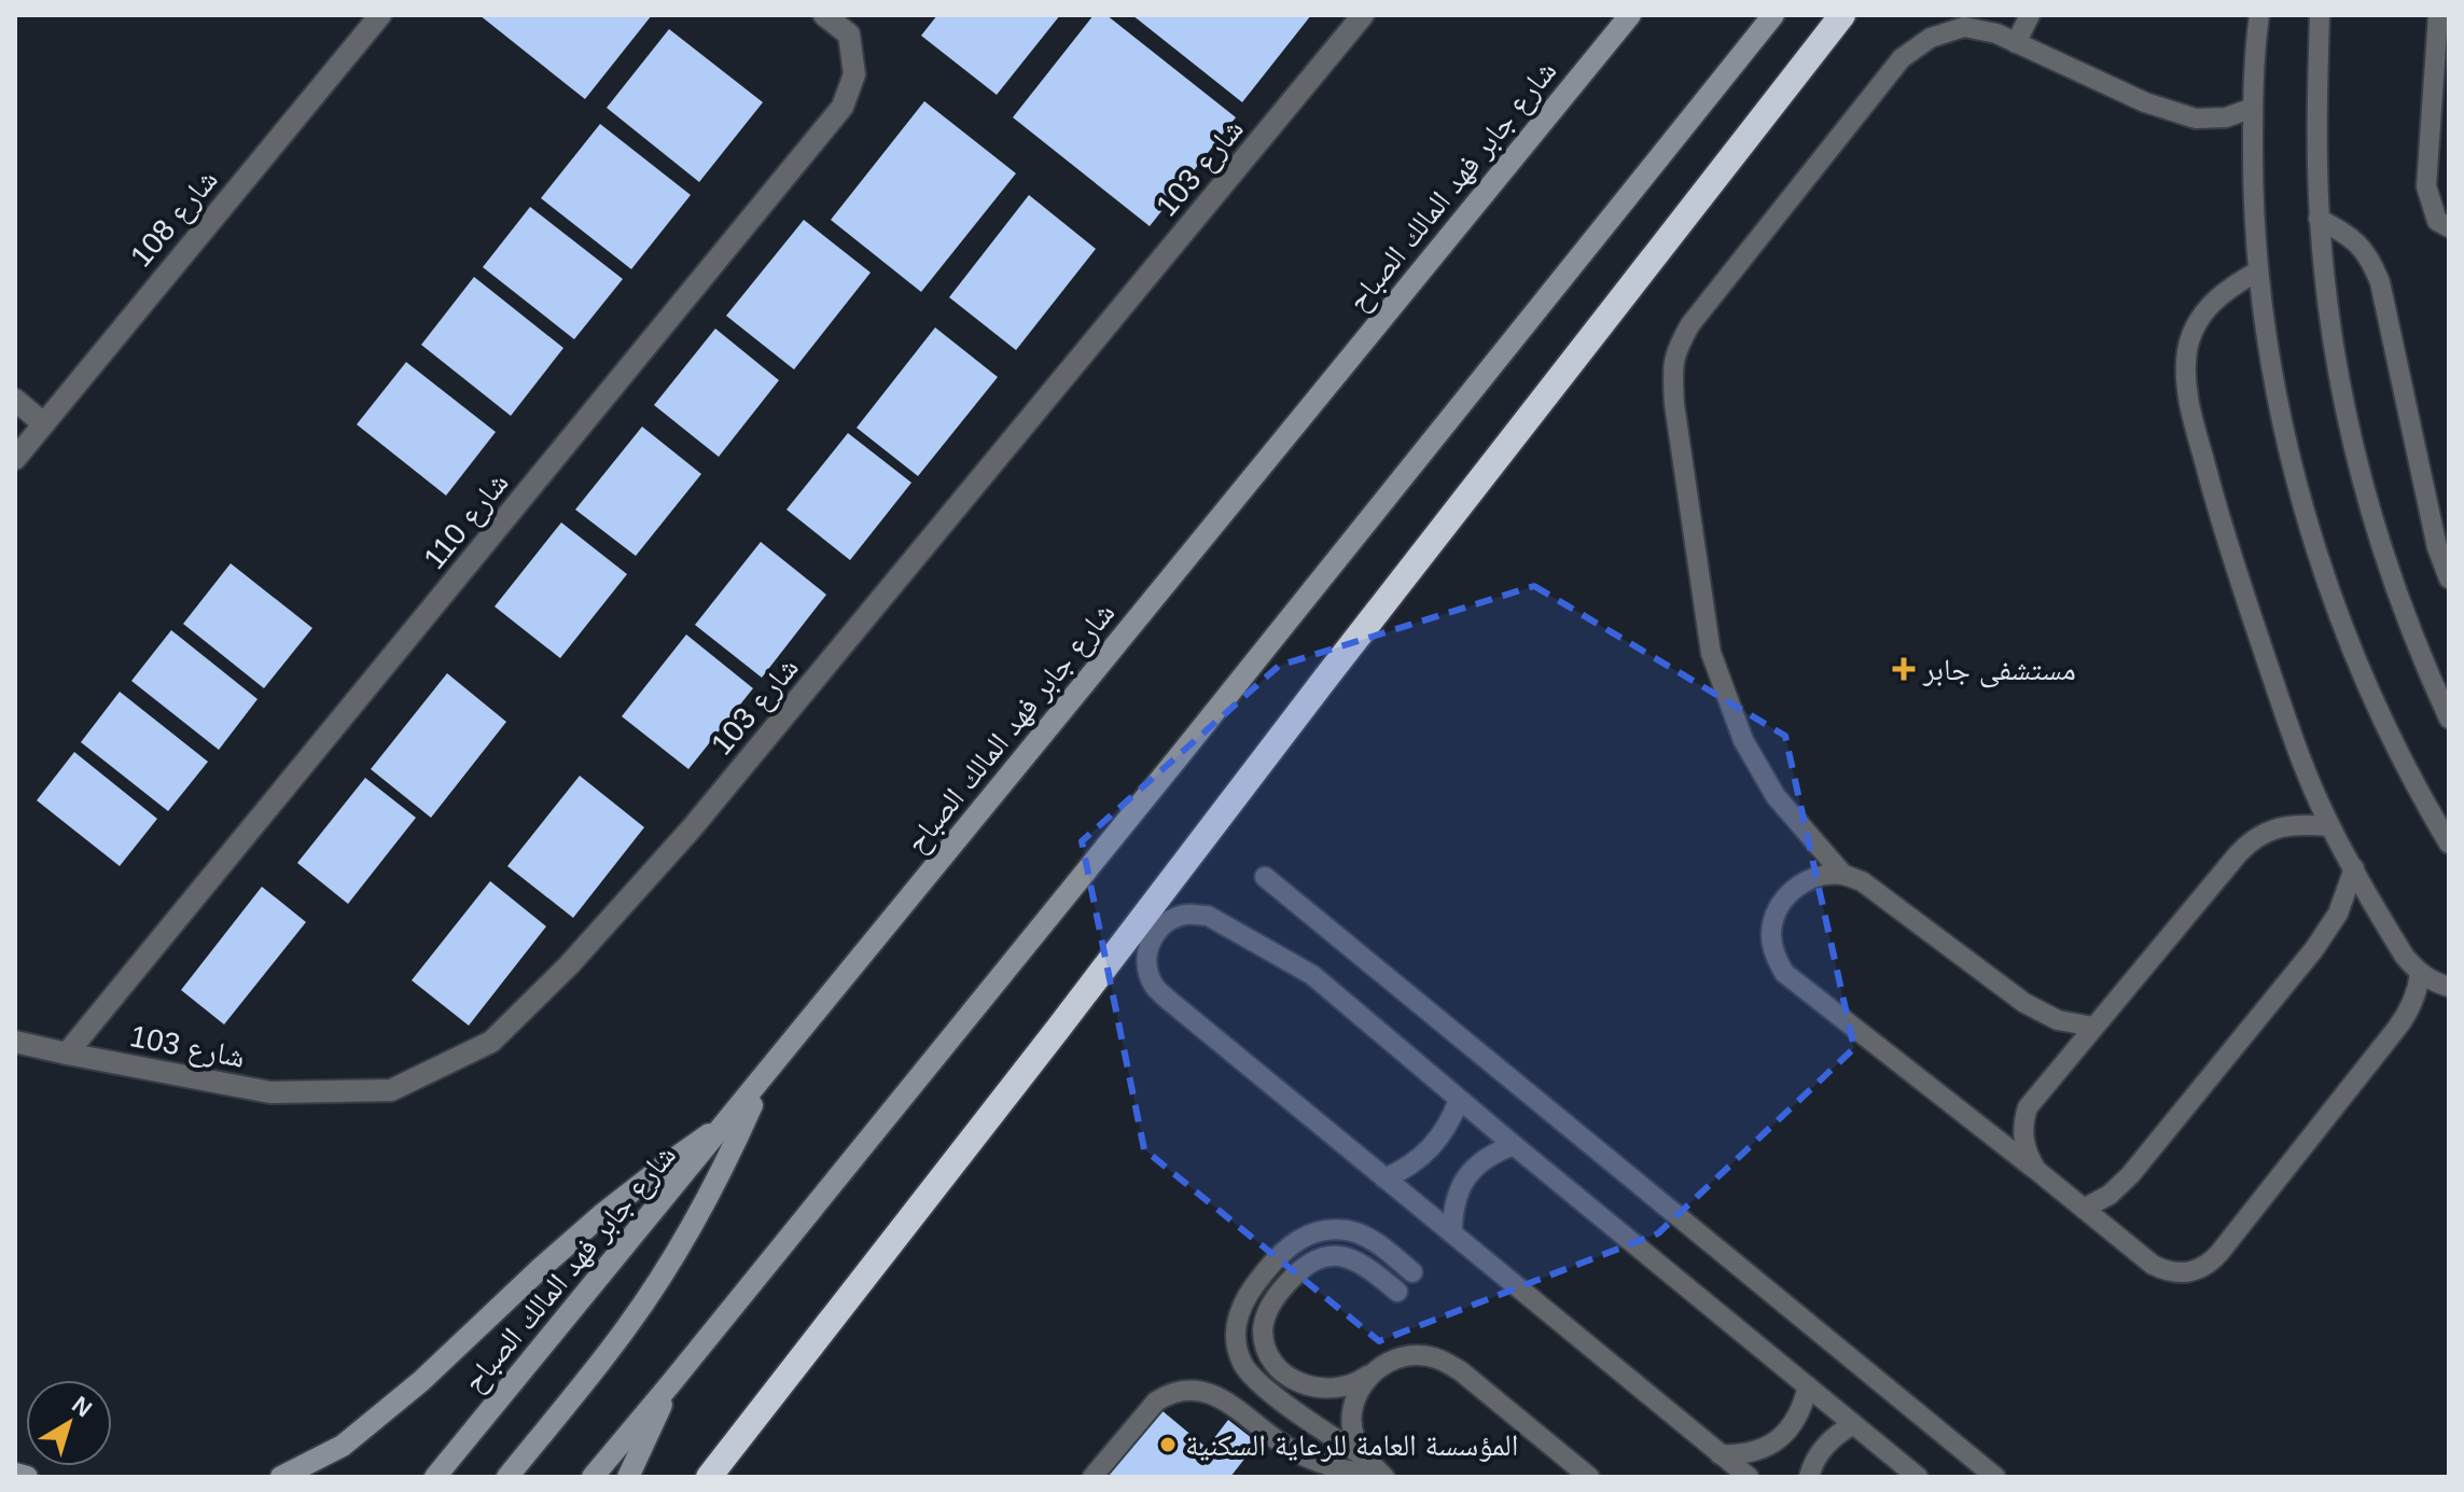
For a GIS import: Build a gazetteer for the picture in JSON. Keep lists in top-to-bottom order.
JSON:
{
  "streets": {
    "street": [
      "شارع 103",
      "شارع جابر فهد المالك الصباح",
      "شارع 108",
      "شارع 110"
    ]
  },
  "crossings": [
    ["شارع 103", "شارع 110"]
  ],
  "places": {
    "health": ["مستشفى جابر"],
    "other": ["المؤسسة العامة للرعاية السكنية"]
  },
  "north": "top right"
}
